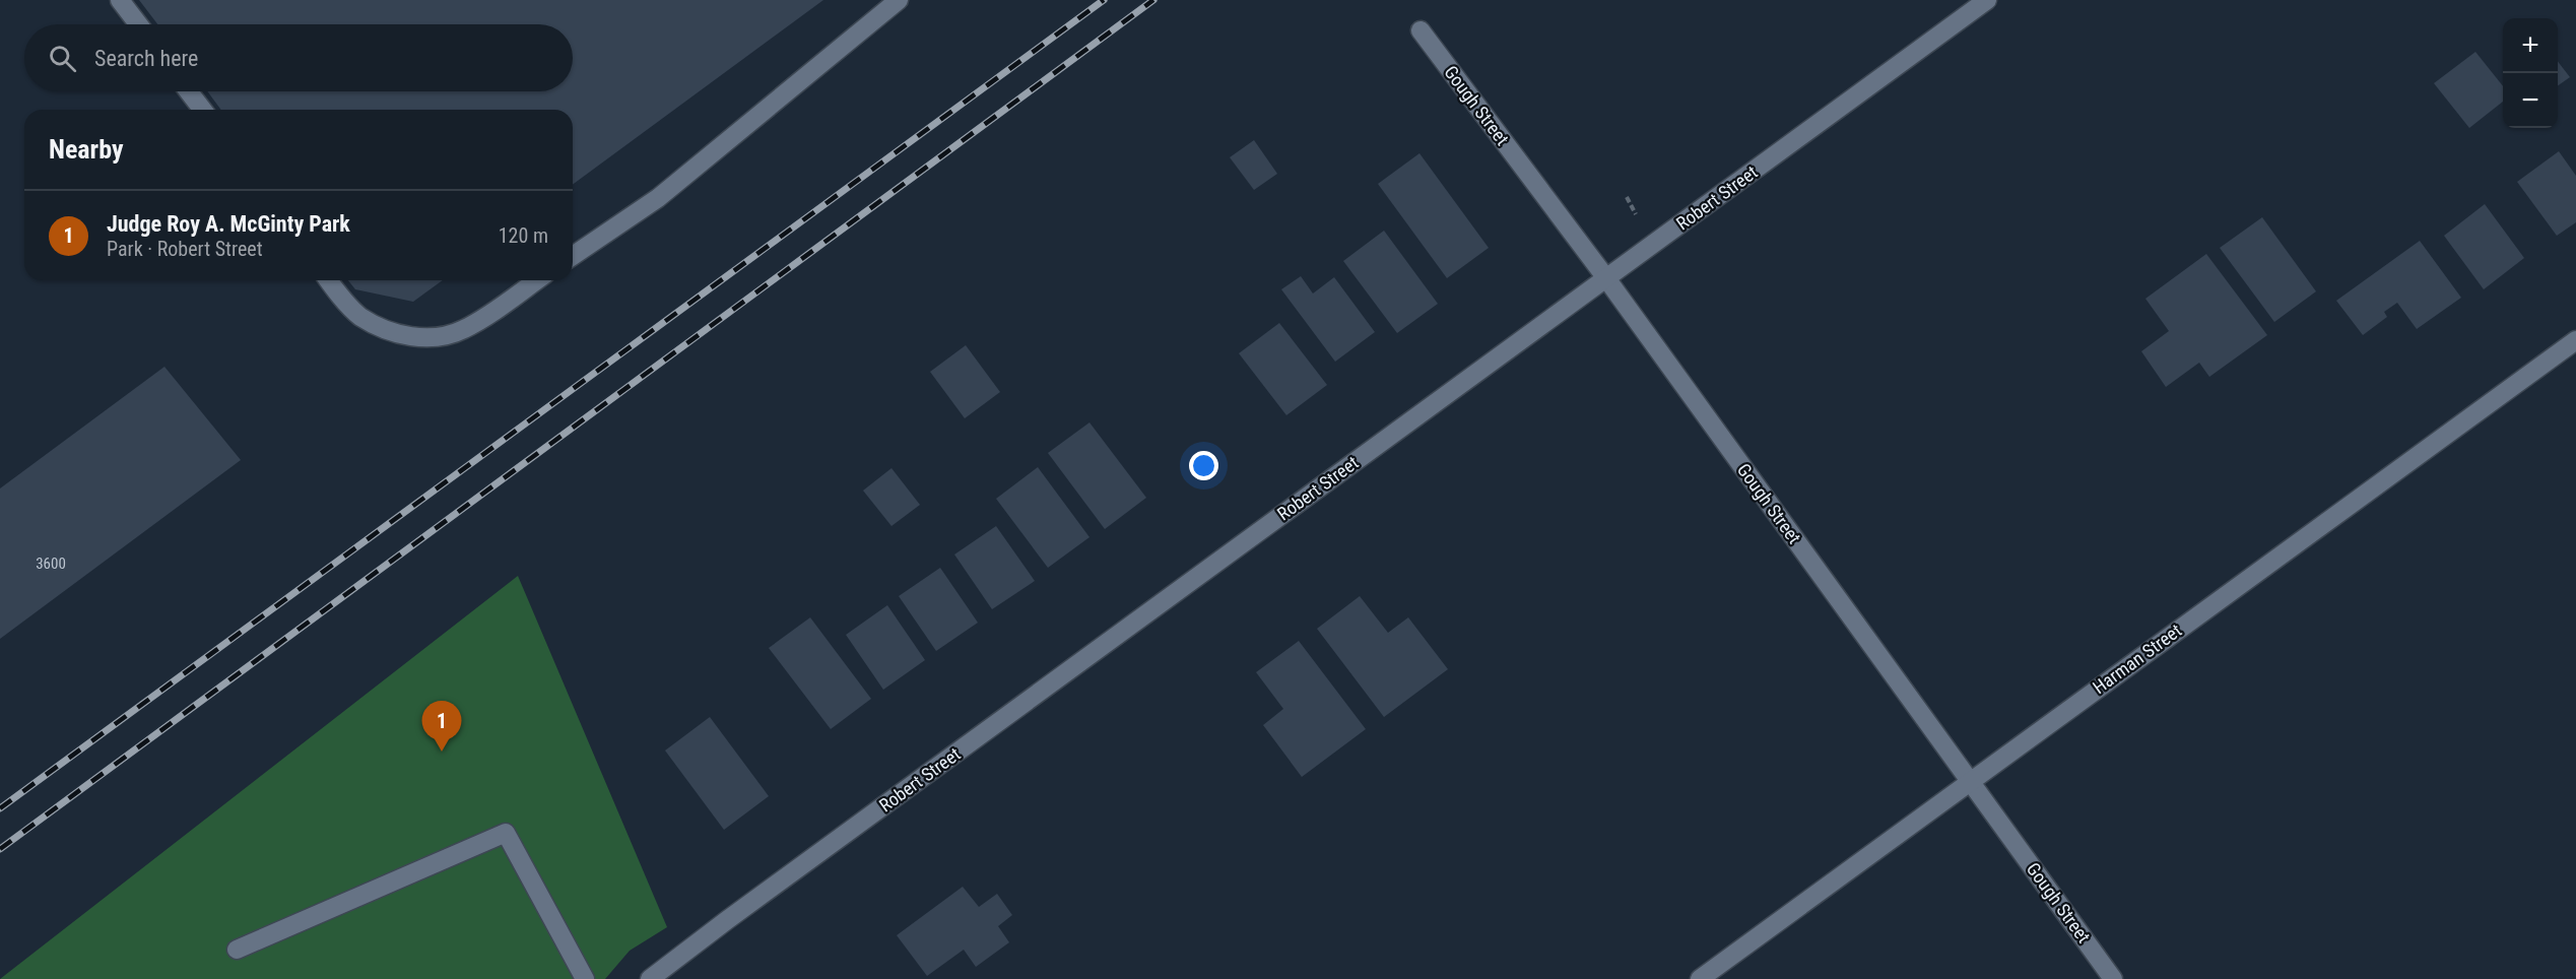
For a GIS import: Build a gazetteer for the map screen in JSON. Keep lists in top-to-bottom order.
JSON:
{
  "streets": {
    "street": ["Gough Street", "Robert Street", "Harman Street"]
  },
  "crossings": [
    ["Gough Street", "Robert Street"],
    ["Gough Street", "Harman Street"]
  ],
  "house_numbers": ["3600"],
  "page": {
    "map_buttons": ["+", "−"],
    "search": "Search here",
    "heading": "Nearby",
    "list": [
      {
        "mark": "1",
        "name": "Judge Roy A. McGinty Park",
        "note": "Park · Robert Street",
        "value": "120 m"
      }
    ],
    "pins": "1"
  }
}
